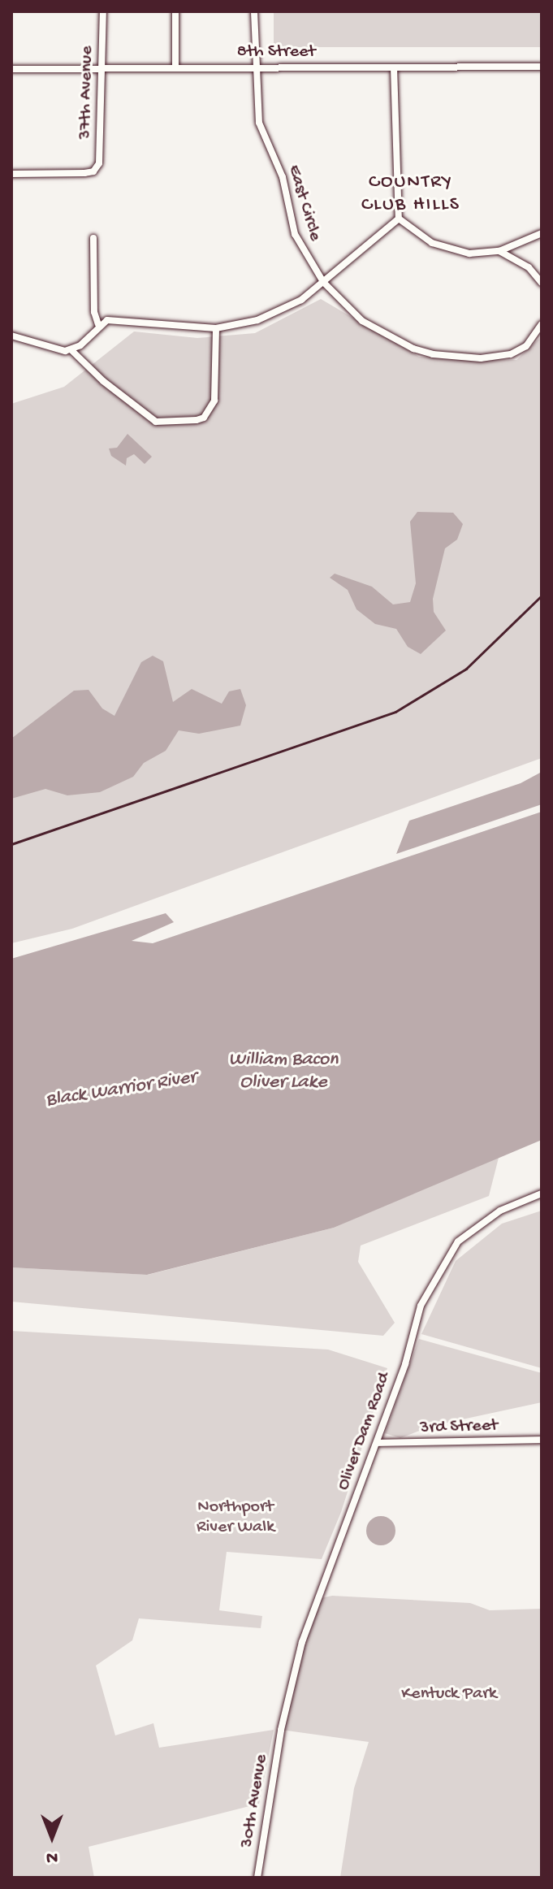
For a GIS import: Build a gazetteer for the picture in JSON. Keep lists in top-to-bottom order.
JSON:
{
  "streets": {
    "street": [
      "8th Street",
      "37th Avenue",
      "East Circle",
      "3rd Street",
      "Oliver Dam Road",
      "30th Avenue"
    ]
  },
  "crossings": [
    ["8th Street", "37th Avenue"],
    ["8th Street", "East Circle"],
    ["3rd Street", "Oliver Dam Road"],
    ["Oliver Dam Road", "30th Avenue"]
  ],
  "districts": ["COUNTRY CLUB HILLS"],
  "water": ["William Bacon Oliver Lake", "Black Warrior River"],
  "parks": ["Northport River Walk", "Kentuck Park"],
  "north": "bottom"
}
